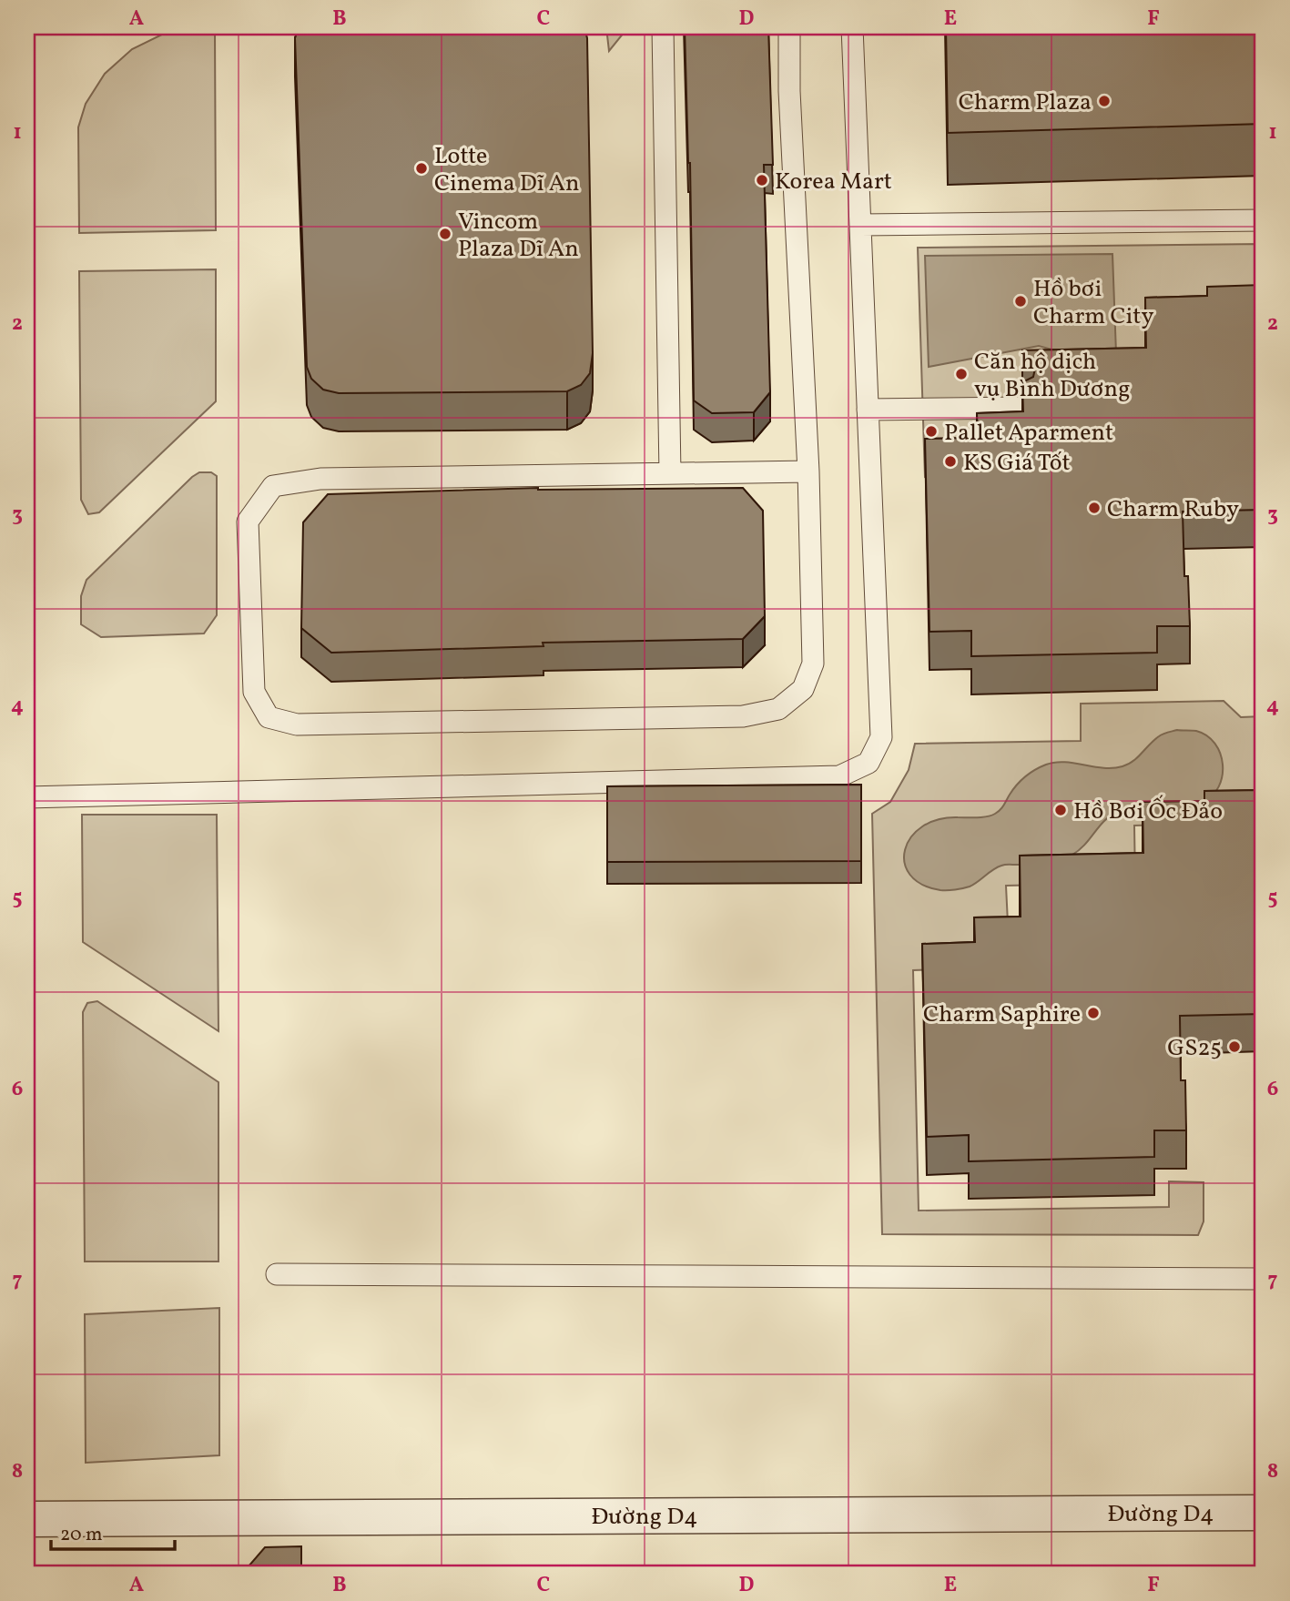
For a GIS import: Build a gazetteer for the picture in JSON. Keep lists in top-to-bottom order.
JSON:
{
  "streets": {
    "street": ["Đường D4"]
  },
  "places": [
    "Charm Plaza",
    "Lotte Cinema Dĩ An",
    "Korea Mart",
    "Vincom Plaza Dĩ An",
    "Hồ bơi Charm City",
    "Căn hộ dịch vụ Bình Dương",
    "Pallet Aparment",
    "KS Giá Tốt",
    "Charm Ruby",
    "Hồ Bơi Ốc Đảo",
    "Charm Saphire",
    "GS25"
  ],
  "scale_bar": "20 m",
  "grid": {
    "columns": [
      "A",
      "B",
      "C",
      "D",
      "E",
      "F"
    ],
    "rows": [
      "1",
      "2",
      "3",
      "4",
      "5",
      "6",
      "7",
      "8"
    ]
  }
}
